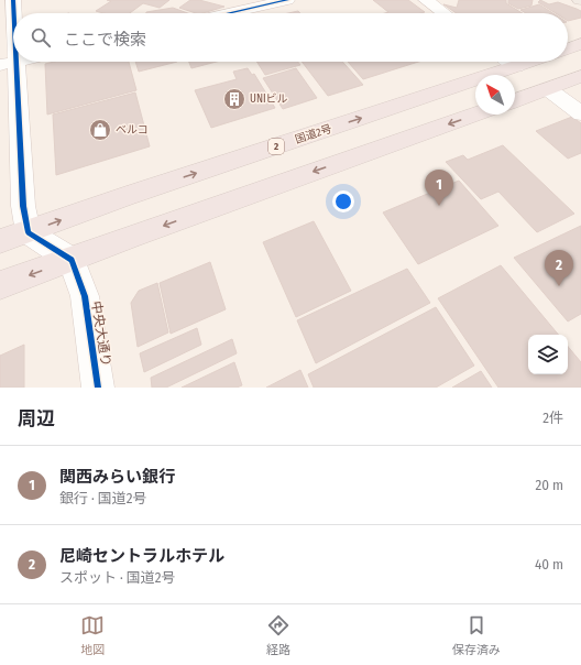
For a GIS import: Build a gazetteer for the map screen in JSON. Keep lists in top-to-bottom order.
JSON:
{
  "streets": {
    "highway": ["国道2号", "2"],
    "street": ["中央大通り"]
  },
  "places": {
    "building": ["UNIビル"],
    "shop": ["ベルコ"]
  },
  "north": "top left",
  "page": {
    "search": "ここで検索",
    "pins": ["1", "2"],
    "heading": ["周辺", "2件"],
    "list": [
      {
        "mark": "1",
        "name": "関西みらい銀行",
        "note": "銀行 · 国道2号",
        "value": "20 m"
      },
      {
        "mark": "2",
        "name": "尼崎セントラルホテル",
        "note": "スポット · 国道2号",
        "value": "40 m"
      }
    ],
    "nav": ["地図", "経路", "保存済み"]
  }
}
